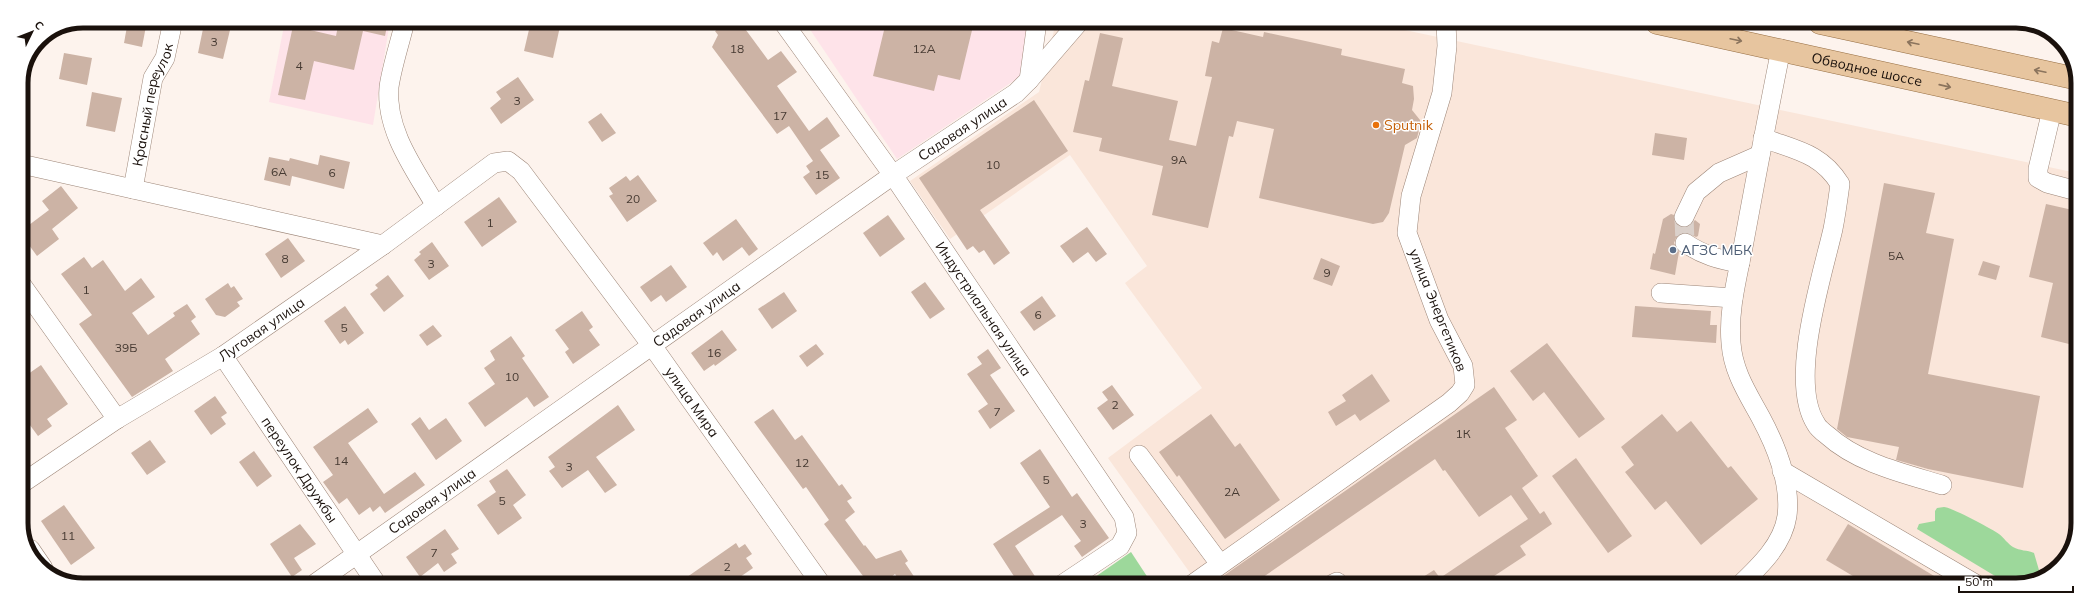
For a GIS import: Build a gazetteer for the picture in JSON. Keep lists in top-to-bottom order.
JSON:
{
  "streets": {
    "main road": ["Обводное шоссе"],
    "street": [
      "Красный переулок",
      "Садовая улица",
      "Индустриальная улица",
      "улица Энергетиков",
      "Луговая улица",
      "улица Мира",
      "переулок Дружбы"
    ]
  },
  "crossings": [
    ["Садовая улица", "Индустриальная улица"],
    ["Садовая улица", "улица Мира"],
    ["Садовая улица", "переулок Дружбы"],
    ["Луговая улица", "улица Мира"],
    ["Луговая улица", "переулок Дружбы"]
  ],
  "places": ["Sputnik", "АГЗС МБК"],
  "house_numbers": [
    "3",
    "18",
    "12А",
    "4",
    "3",
    "17",
    "9А",
    "10",
    "6А",
    "6",
    "15",
    "20",
    "1",
    "5А",
    "8",
    "3",
    "9",
    "1",
    "6",
    "5",
    "39Б",
    "16",
    "10",
    "2",
    "7",
    "1К",
    "14",
    "12",
    "3",
    "5",
    "2А",
    "5",
    "3",
    "11",
    "7",
    "2"
  ],
  "scale_bar": "50 m",
  "north": "top right"
}
